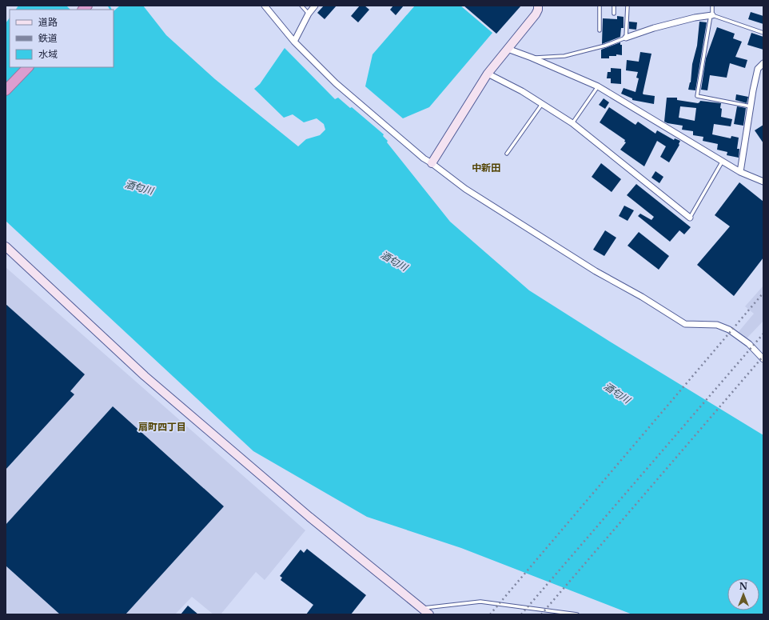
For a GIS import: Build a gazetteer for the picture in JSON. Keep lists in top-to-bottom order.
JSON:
{
  "districts": ["中新田", "扇町四丁目"],
  "water": ["酒匂川"],
  "legend": ["道路", "鉄道", "水域"],
  "north": "top"
}
